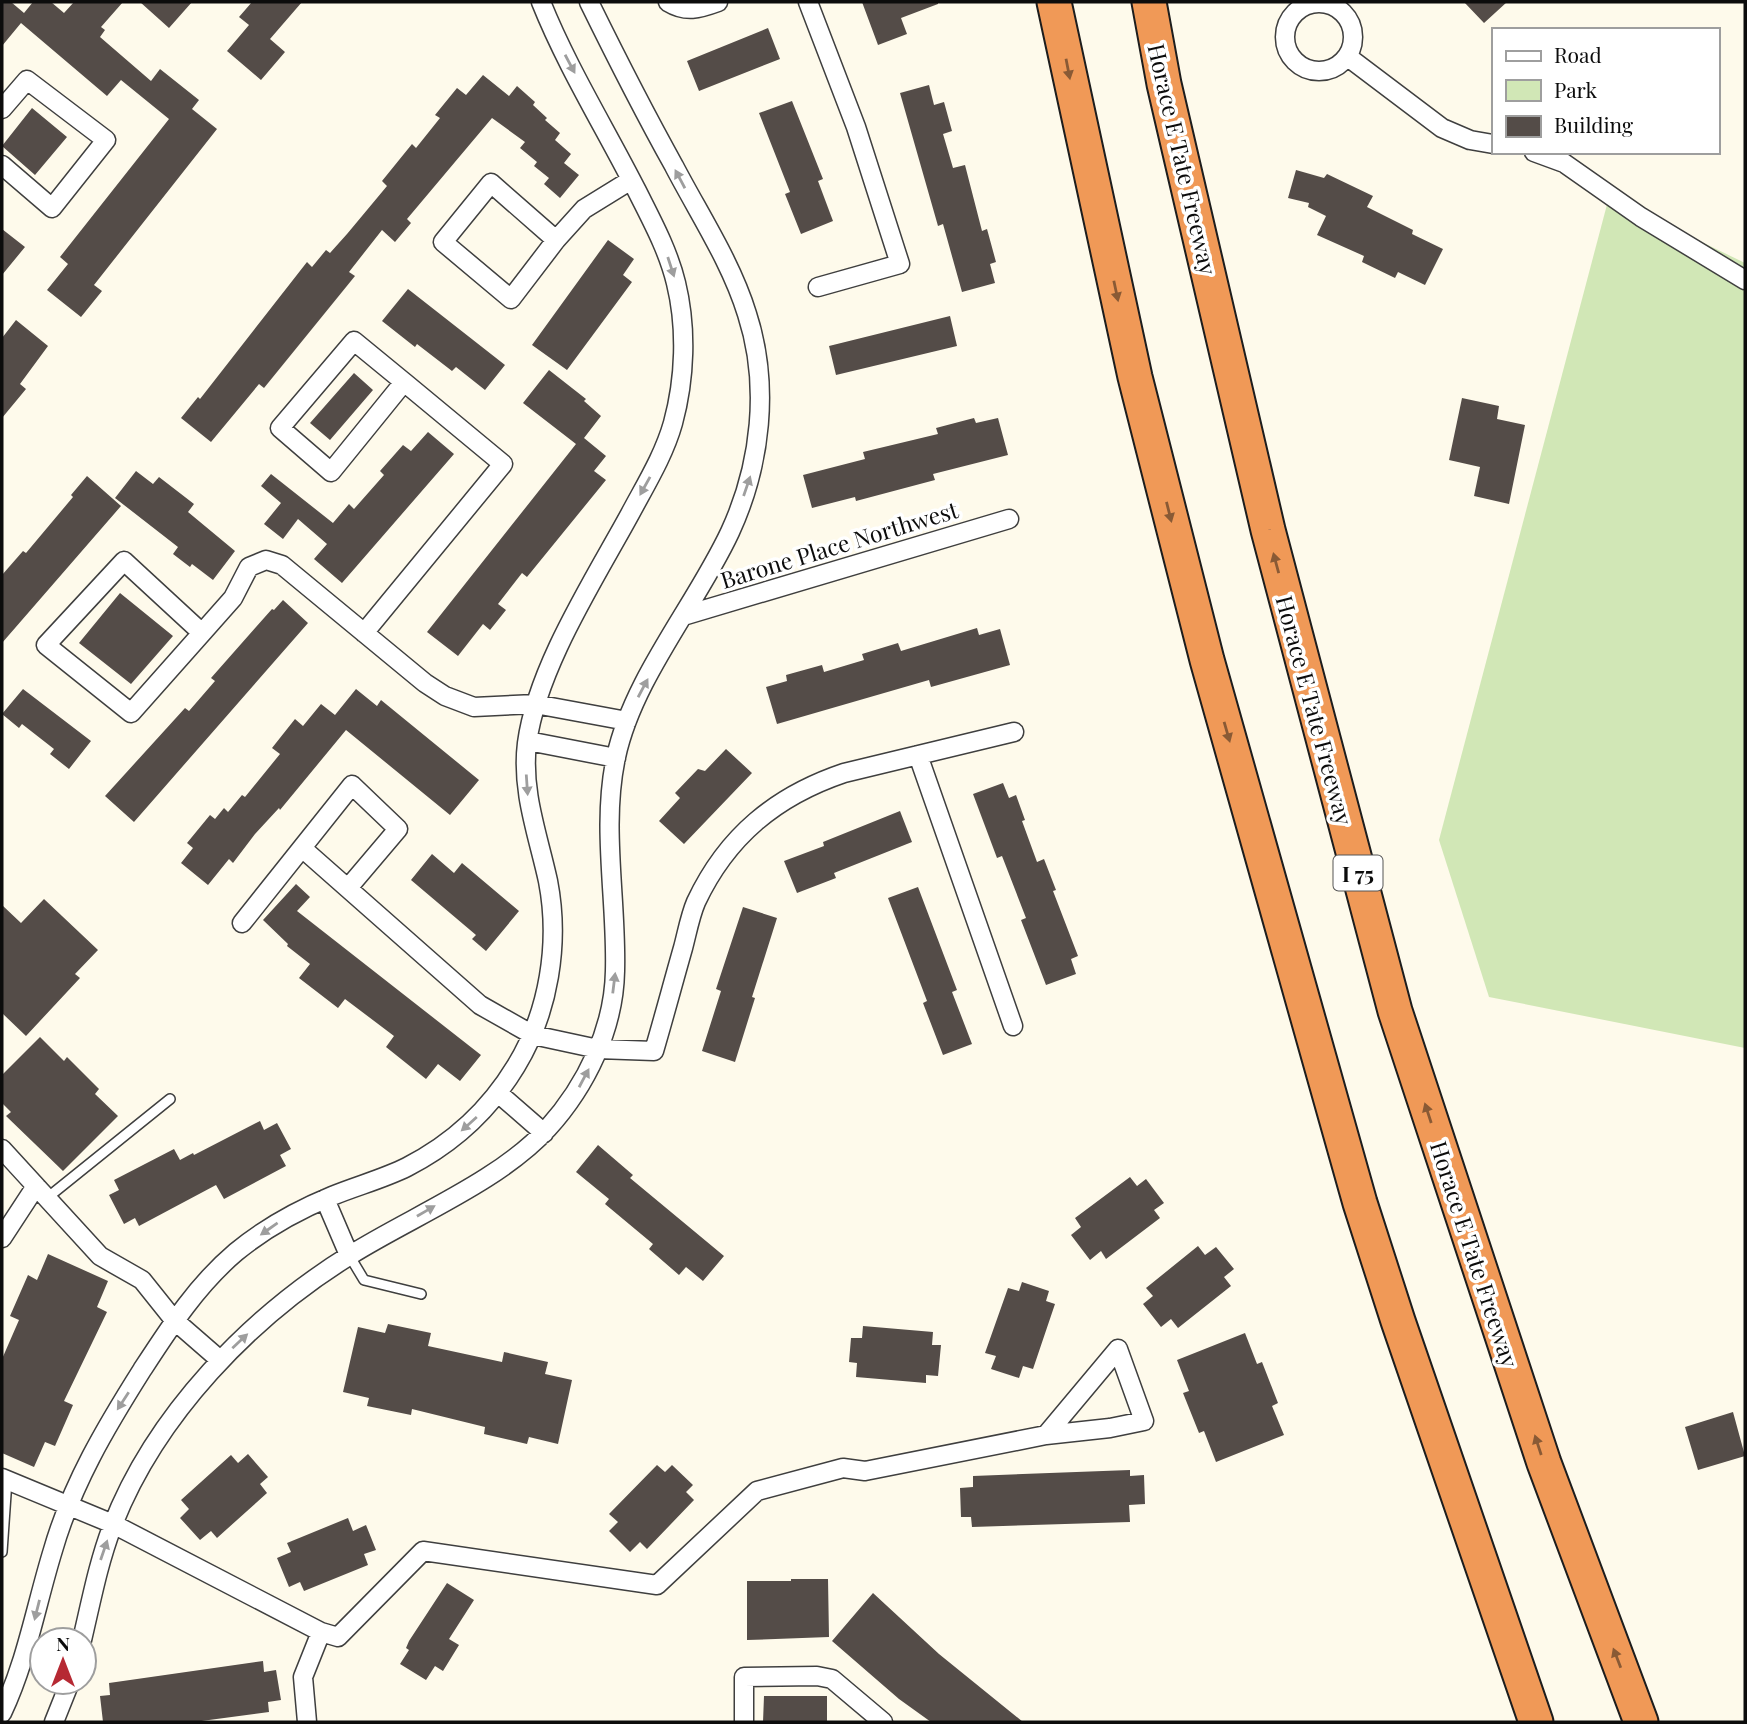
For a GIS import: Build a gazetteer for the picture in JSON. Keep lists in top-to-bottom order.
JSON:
{
  "streets": {
    "highway": ["Horace E Tate Freeway", "I 75"],
    "street": ["Barone Place Northwest"]
  },
  "legend": ["Road", "Park", "Building"],
  "north": "top"
}
